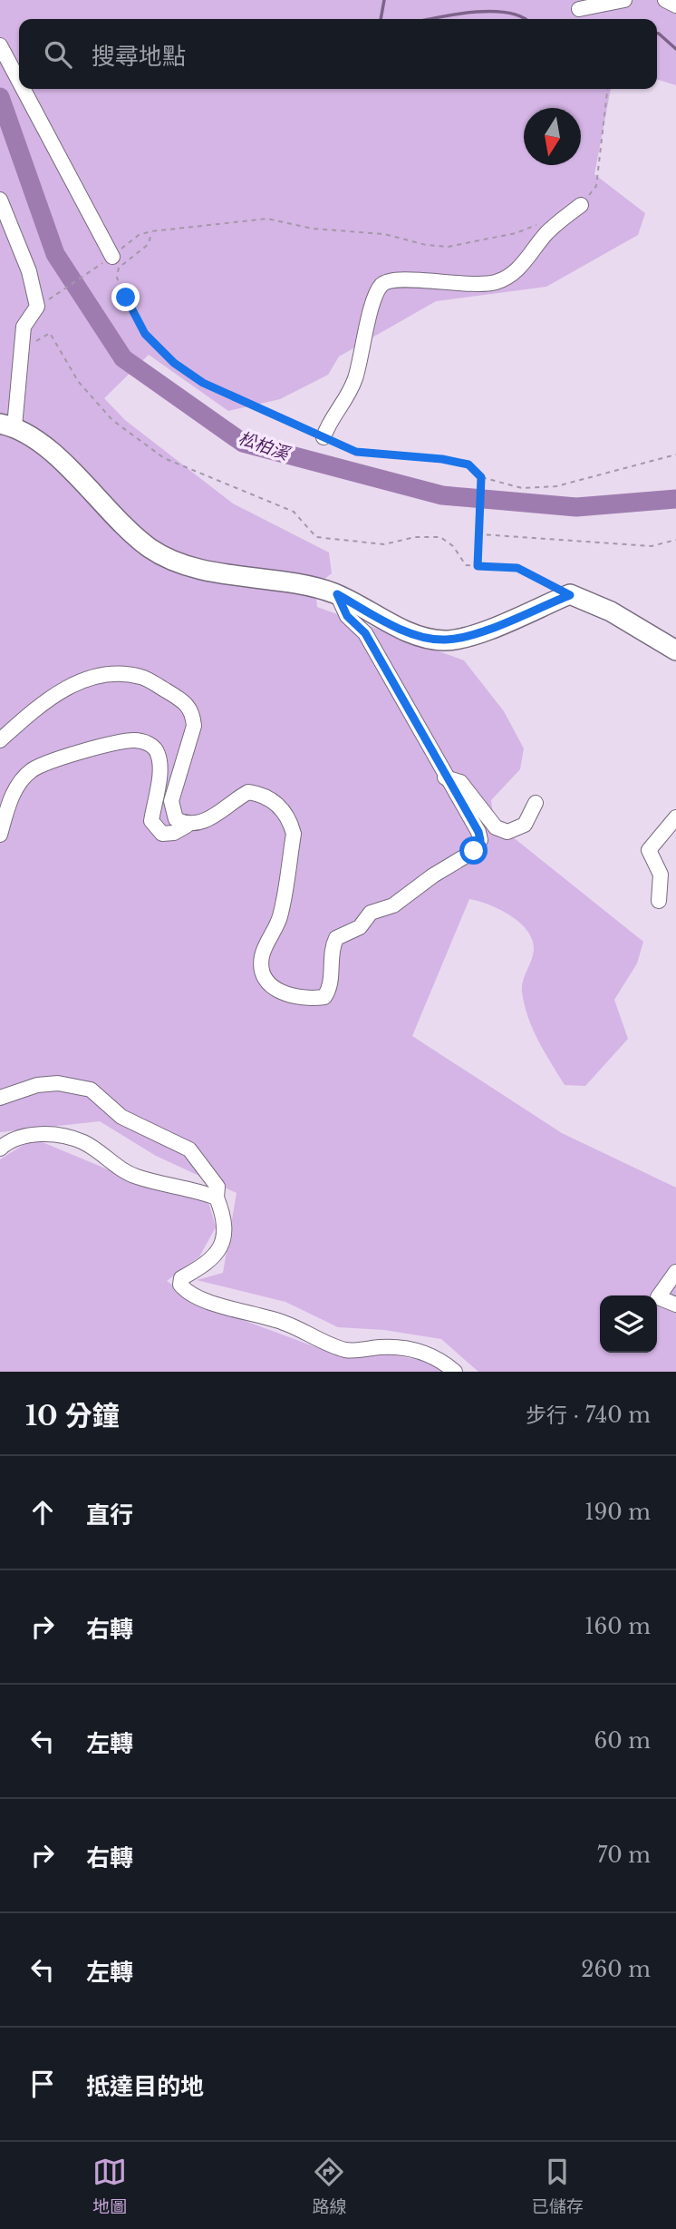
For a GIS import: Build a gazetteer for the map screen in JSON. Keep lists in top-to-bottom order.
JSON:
{
  "water": ["松柏溪"],
  "north": "bottom",
  "page": {
    "search": "搜尋地點",
    "heading": ["10 分鐘", "步行 · 740 m"],
    "list": [
      ["直行", "190 m"],
      ["右轉", "160 m"],
      ["左轉", "60 m"],
      ["右轉", "70 m"],
      ["左轉", "260 m"],
      "抵達目的地"
    ],
    "nav": ["地圖", "路線", "已儲存"]
  }
}
